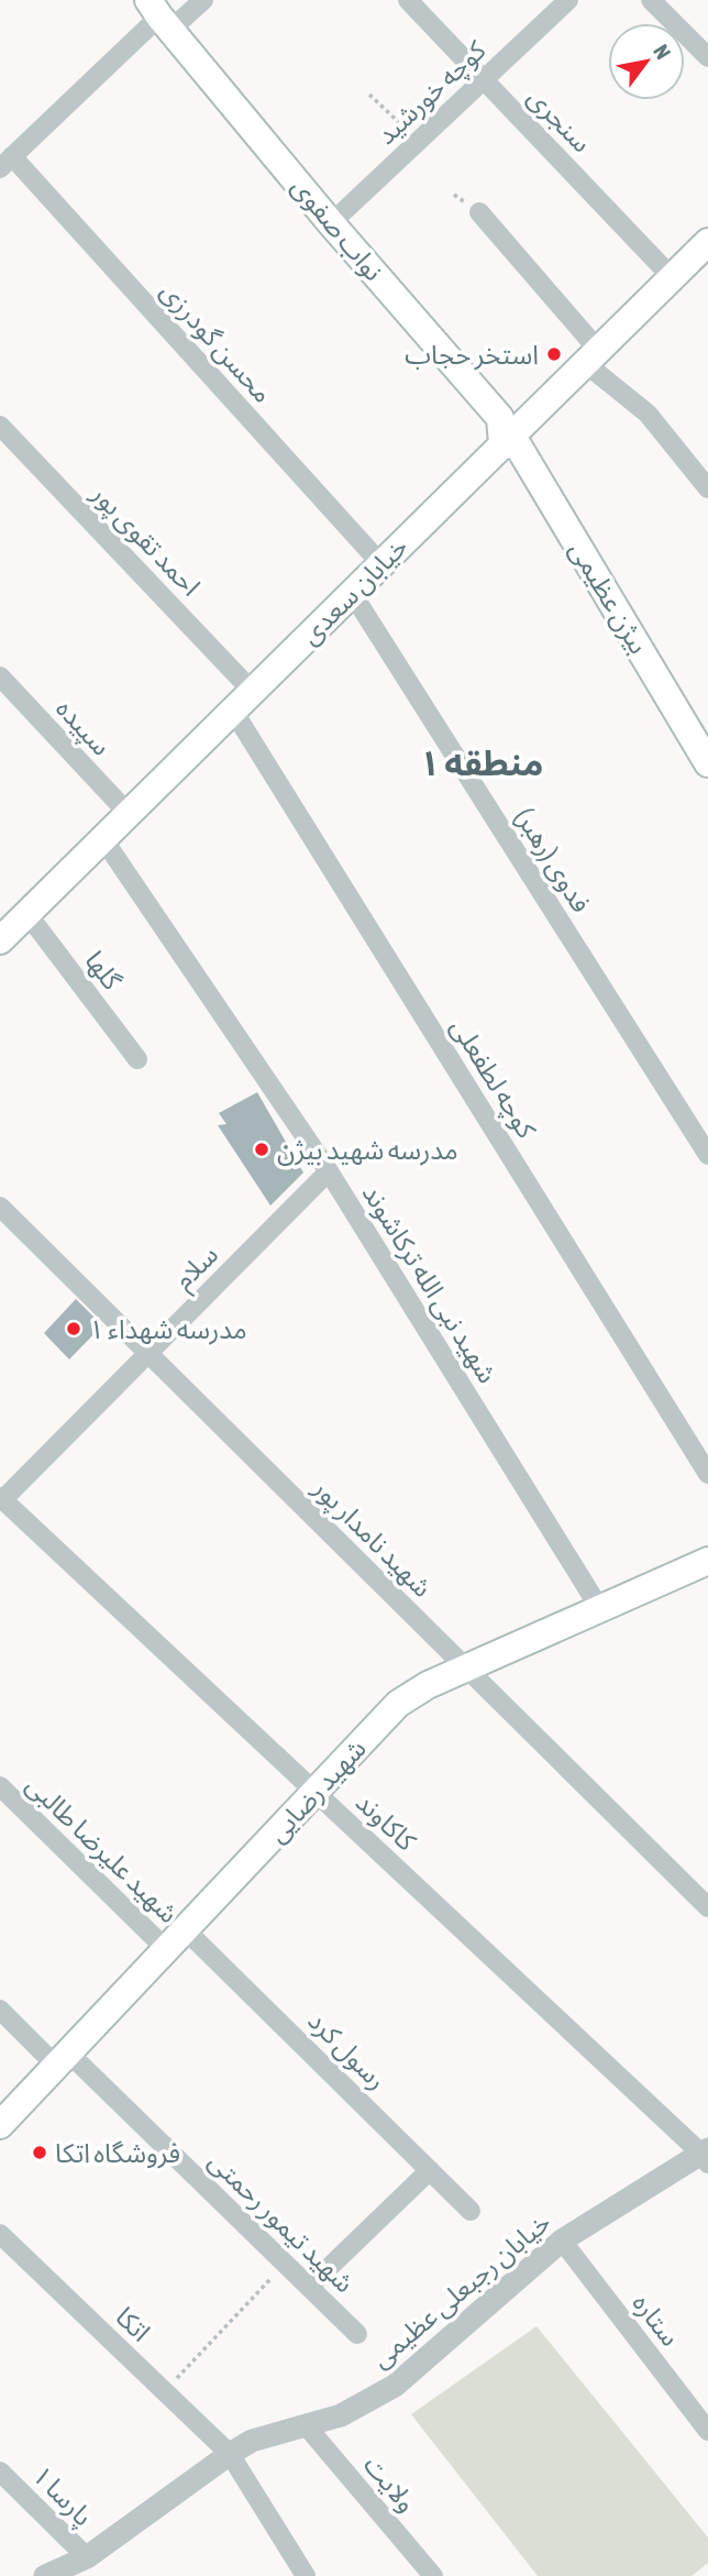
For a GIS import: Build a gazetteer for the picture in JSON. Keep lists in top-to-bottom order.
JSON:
{
  "streets": {
    "main road": [
      "نواب صفوی",
      "خیابان سعدی",
      "بیژن عظیمی",
      "شهید رضایی"
    ],
    "street": [
      "کوچه خورشید",
      "سنجری",
      "محسن گودرزی",
      "احمد تقوی پور",
      "سپیده",
      "فدوی (رهبر)",
      "گلها",
      "کوچه لطفعلی",
      "سلام",
      "شهید نبی الله ترکاشوند",
      "شهید نامدار پور",
      "کاکاوند",
      "شهید علیرضا طالبی",
      "رسول کرد",
      "شهید تیمور رحمتی",
      "خیابان رجبعلی عظیمی",
      "ستاره",
      "اتکا",
      "ولایت",
      "پارسا ۱"
    ]
  },
  "crossings": [
    ["کوچه خورشید", "سنجری"],
    ["کوچه خورشید", "نواب صفوی"],
    ["سنجری", "خیابان سعدی"],
    ["نواب صفوی", "خیابان سعدی"],
    ["نواب صفوی", "بیژن عظیمی"],
    ["محسن گودرزی", "خیابان سعدی"],
    ["احمد تقوی پور", "خیابان سعدی"],
    ["خیابان سعدی", "بیژن عظیمی"],
    ["خیابان سعدی", "سپیده"],
    ["خیابان سعدی", "فدوی (رهبر)"],
    ["خیابان سعدی", "گلها"],
    ["خیابان سعدی", "کوچه لطفعلی"],
    ["خیابان سعدی", "شهید نبی الله ترکاشوند"],
    ["سلام", "شهید نبی الله ترکاشوند"],
    ["سلام", "شهید نامدار پور"],
    ["سلام", "کاکاوند"],
    ["شهید نبی الله ترکاشوند", "شهید رضایی"],
    ["شهید نامدار پور", "شهید رضایی"],
    ["شهید رضایی", "کاکاوند"],
    ["شهید رضایی", "شهید علیرضا طالبی"],
    ["شهید رضایی", "رسول کرد"],
    ["شهید رضایی", "شهید تیمور رحمتی"],
    ["کاکاوند", "خیابان رجبعلی عظیمی"],
    ["خیابان رجبعلی عظیمی", "ستاره"],
    ["خیابان رجبعلی عظیمی", "اتکا"],
    ["خیابان رجبعلی عظیمی", "ولایت"],
    ["خیابان رجبعلی عظیمی", "پارسا ۱"]
  ],
  "districts": ["منطقه ۱"],
  "places": [
    "استخر حجاب",
    "مدرسه شهید بیژن",
    "مدرسه شهداء ۱",
    "فروشگاه اتکا"
  ],
  "north": "top right"
}
